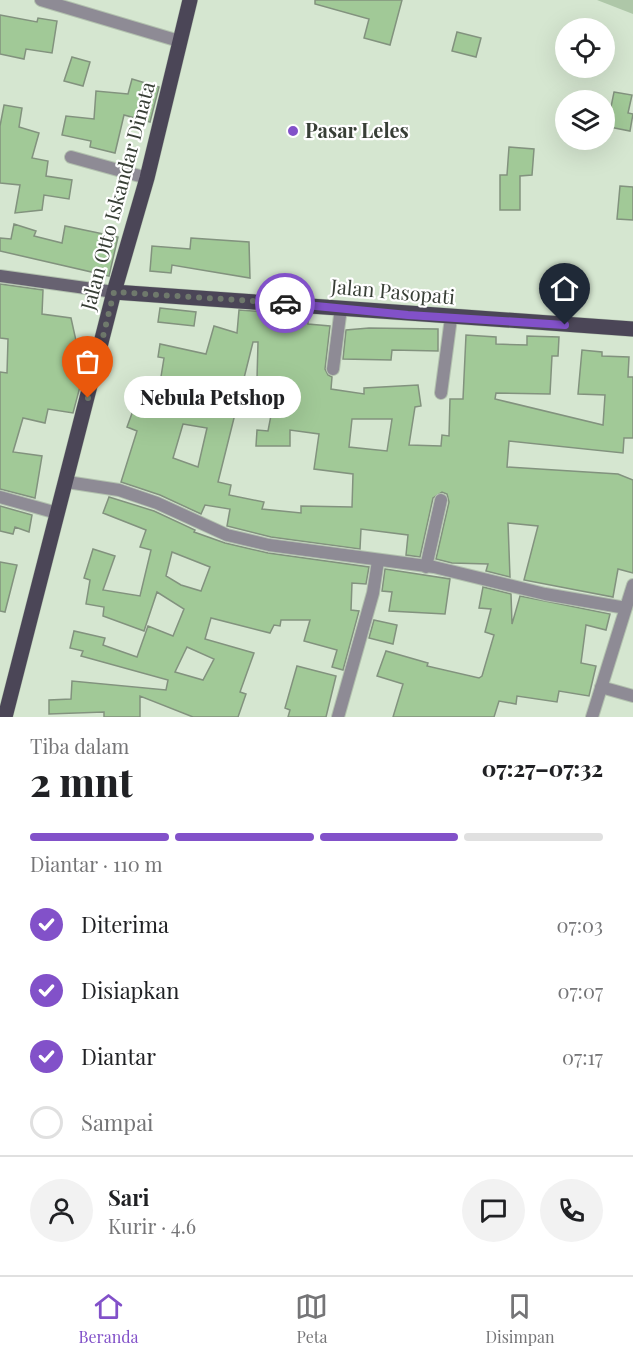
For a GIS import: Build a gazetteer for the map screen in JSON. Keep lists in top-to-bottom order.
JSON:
{
  "streets": {
    "main road": ["Jalan Otto Iskandar Dinata", "Jalan Pasopati"]
  },
  "crossings": [
    ["Jalan Otto Iskandar Dinata", "Jalan Pasopati"]
  ],
  "places": ["Pasar Leles", "Nebula Petshop"],
  "page": {
    "bubble": "Nebula Petshop",
    "heading": ["2 mnt", "Tiba dalam", "07:27–07:32"],
    "panel": ["Sari", "Kurir · 4.6"],
    "bar": "Diantar · 110 m",
    "list": [
      ["Diterima", "07:03"],
      ["Disiapkan", "07:07"],
      ["Diantar", "07:17"],
      "Sampai"
    ],
    "tabs": ["Beranda", "Peta", "Disimpan"]
  }
}
